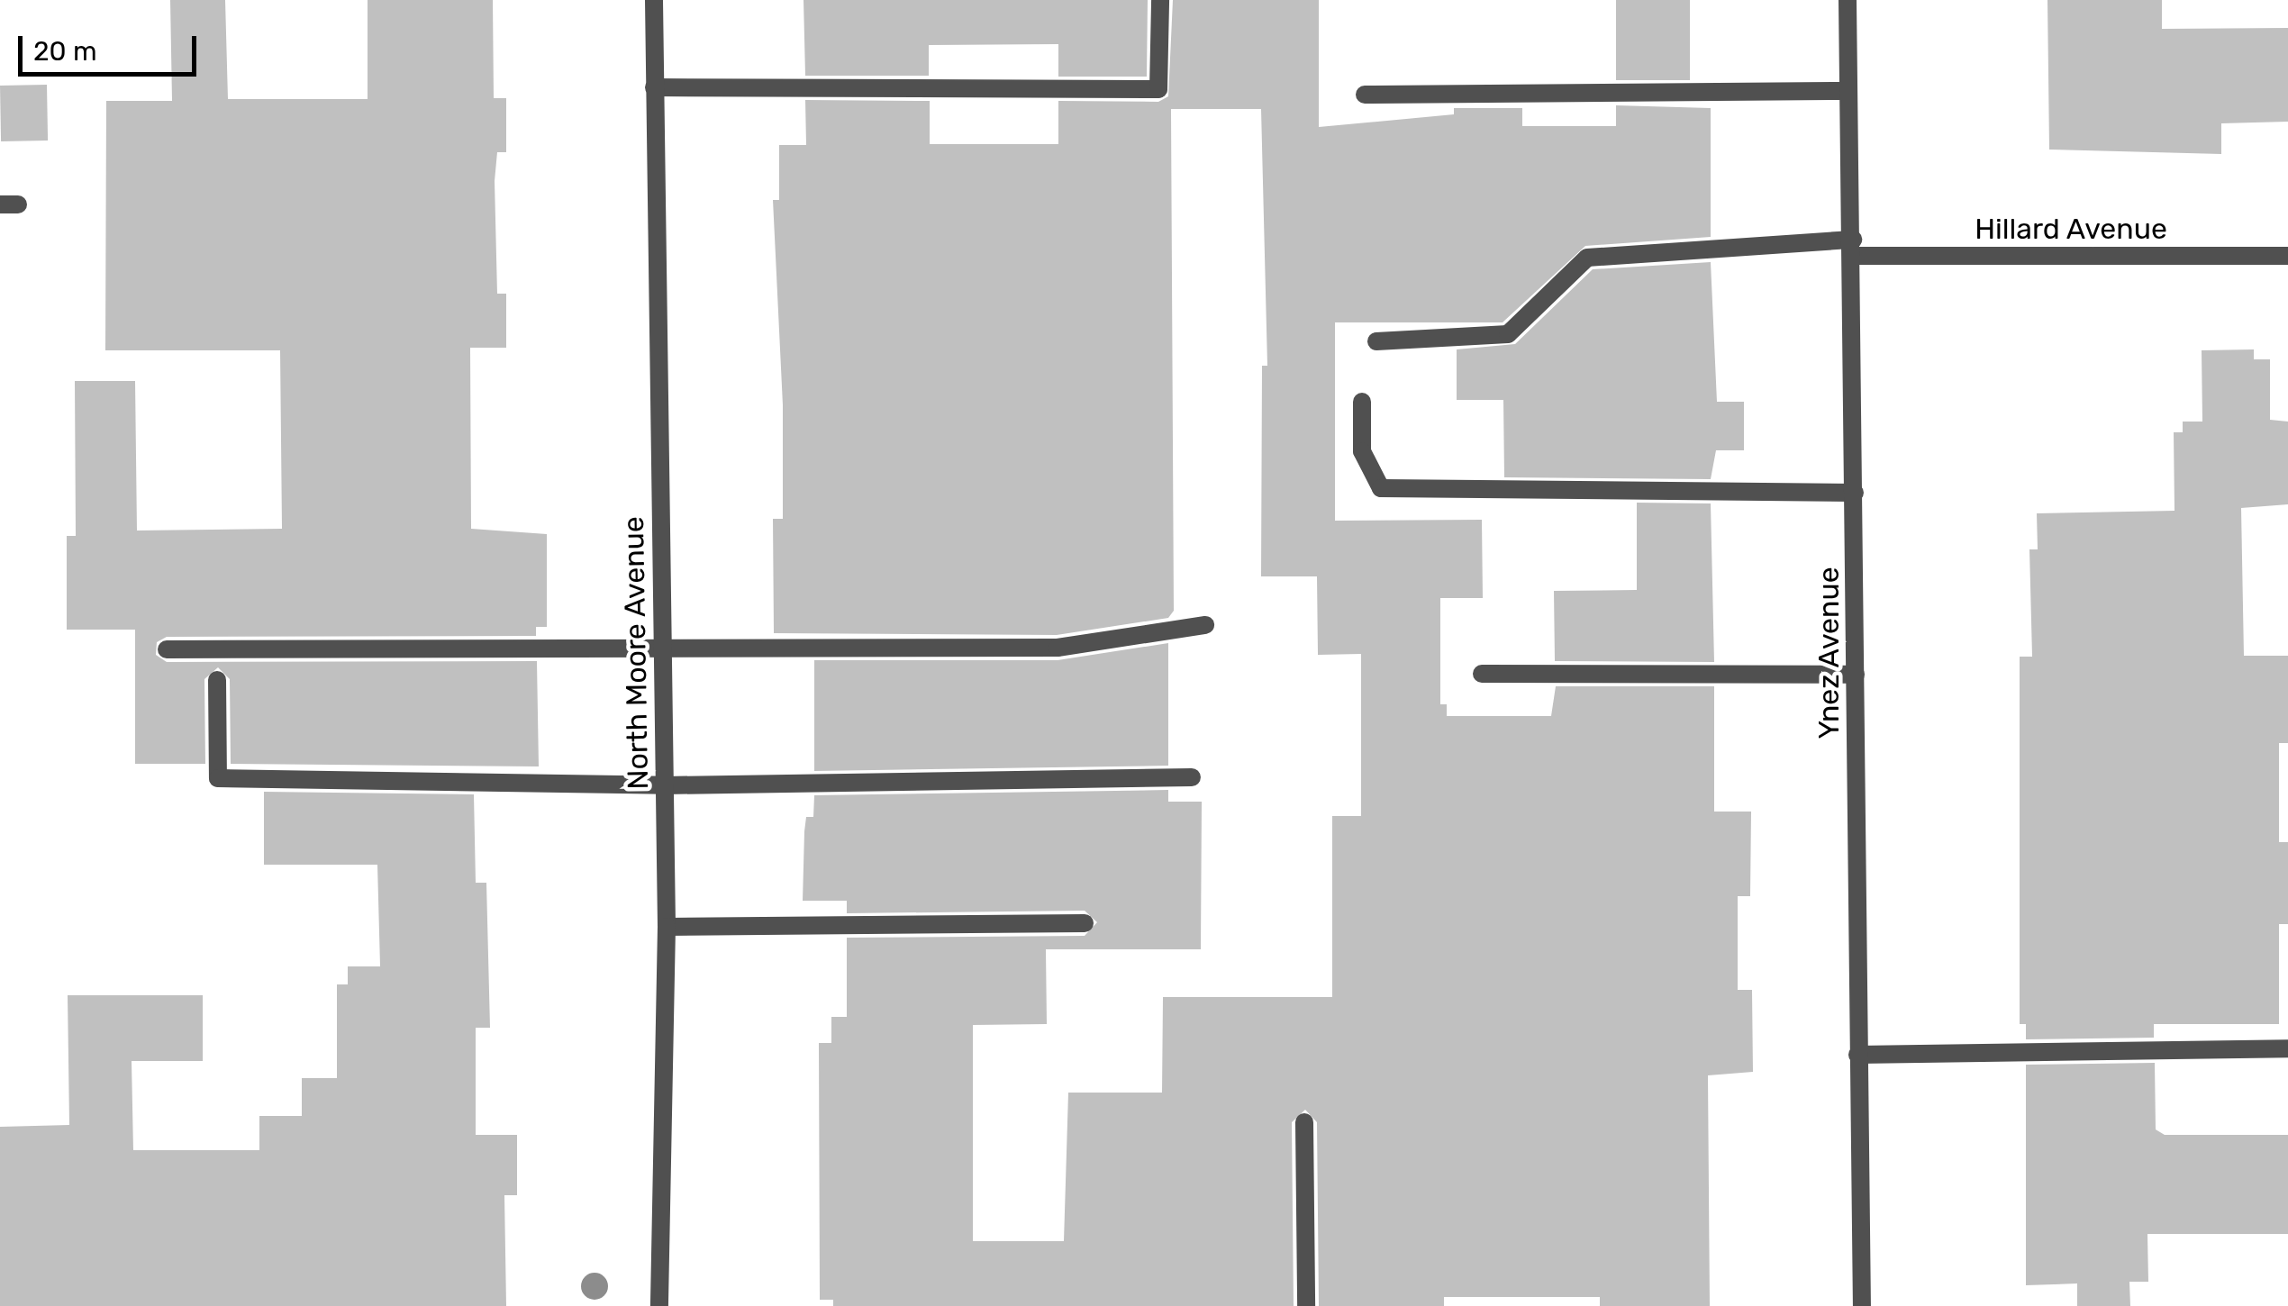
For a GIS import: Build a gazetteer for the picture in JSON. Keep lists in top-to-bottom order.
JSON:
{
  "streets": {
    "street": ["Hillard Avenue", "North Moore Avenue", "Ynez Avenue"]
  },
  "crossings": [
    ["Hillard Avenue", "Ynez Avenue"]
  ],
  "scale_bar": "20 m"
}
